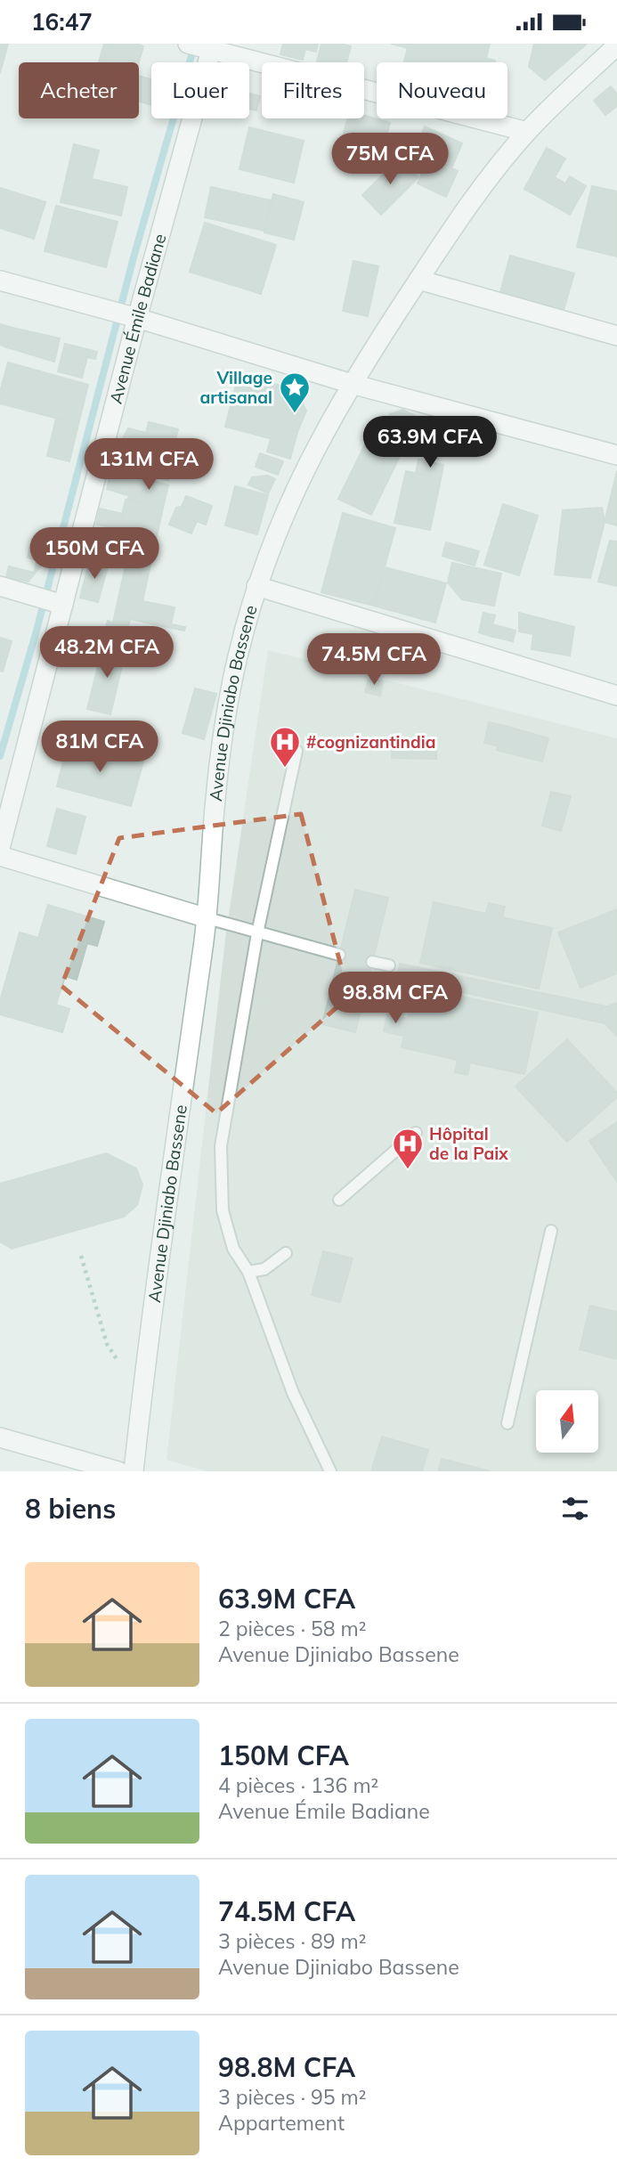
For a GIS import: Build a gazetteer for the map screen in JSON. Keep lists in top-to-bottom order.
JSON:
{
  "streets": {
    "street": ["Avenue Émile Badiane", "Avenue Djiniabo Bassene"]
  },
  "places": {
    "place": ["Village artisanal"],
    "hospital": ["#cognizantindia", "Hôpital de la Paix"]
  },
  "north": "top",
  "page": {
    "status": "16:47",
    "chip": [
      "Acheter",
      "Louer",
      "Filtres",
      "Nouveau"
    ],
    "price": [
      "75M CFA",
      "63.9M CFA",
      "131M CFA",
      "150M CFA",
      "48.2M CFA",
      "74.5M CFA",
      "81M CFA",
      "98.8M CFA"
    ],
    "heading": "8 biens",
    "list": [
      {
        "name": "63.9M CFA",
        "note": "2 pièces · 58 m² · Avenue Djiniabo Bassene"
      },
      {
        "name": "150M CFA",
        "note": "4 pièces · 136 m² · Avenue Émile Badiane"
      },
      {
        "name": "74.5M CFA",
        "note": "3 pièces · 89 m² · Avenue Djiniabo Bassene"
      },
      {
        "name": "98.8M CFA",
        "note": "3 pièces · 95 m² · Appartement"
      }
    ]
  }
}
